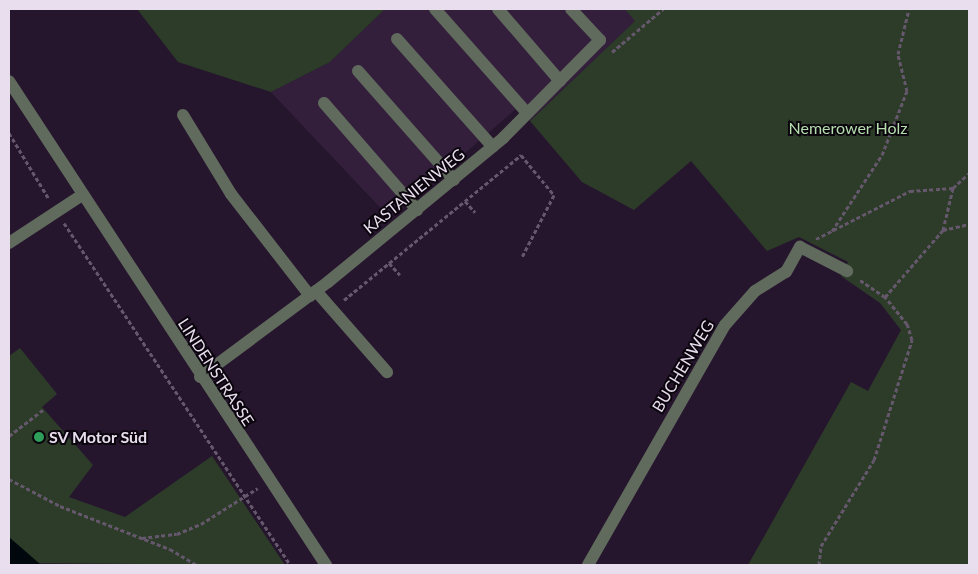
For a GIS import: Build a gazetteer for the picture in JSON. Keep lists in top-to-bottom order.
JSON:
{
  "streets": {
    "street": ["KASTANIENWEG", "BUCHENWEG", "LINDENSTRASSE"]
  },
  "crossings": [
    ["KASTANIENWEG", "LINDENSTRASSE"]
  ],
  "parks": ["Nemerower Holz"],
  "places": ["SV Motor Süd"]
}
